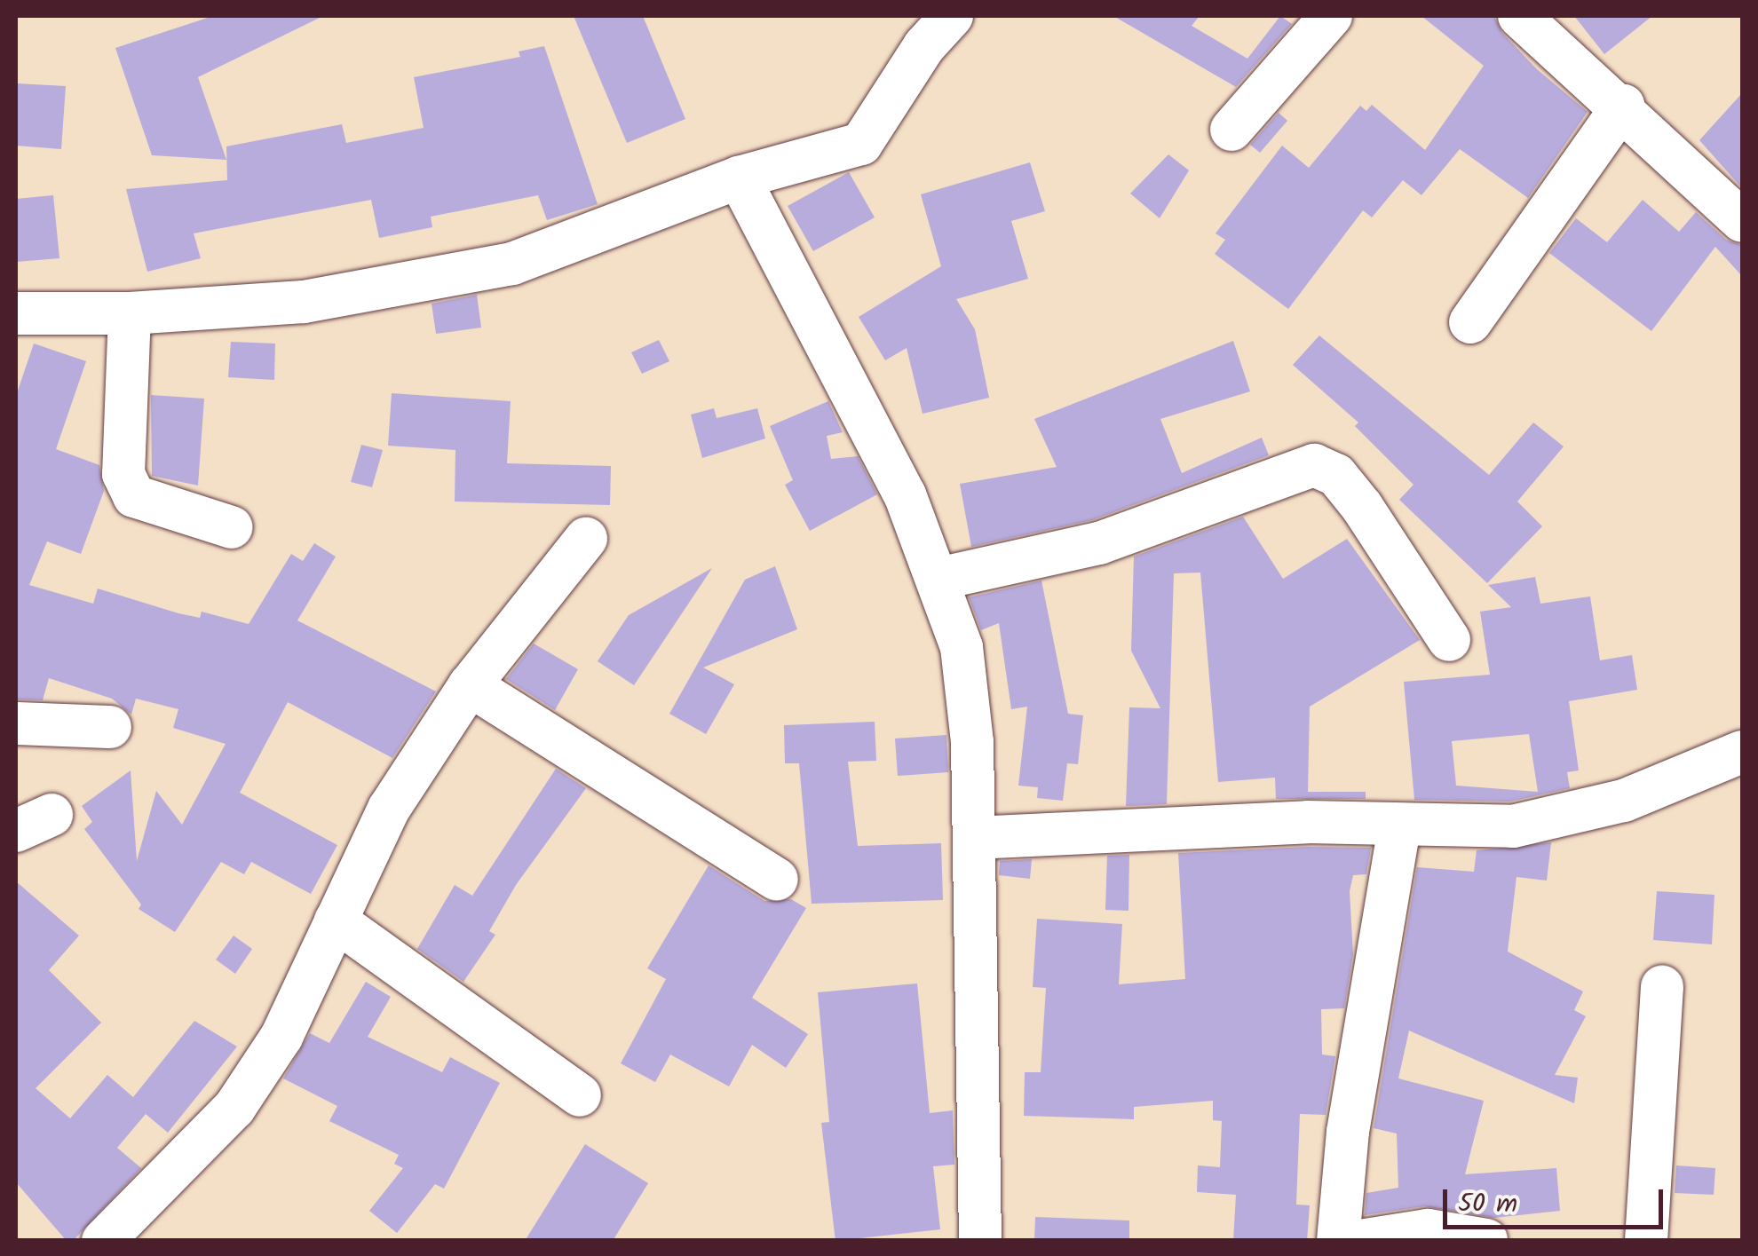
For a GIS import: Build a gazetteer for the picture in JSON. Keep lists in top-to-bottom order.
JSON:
{
  "scale_bar": "50 m"
}
